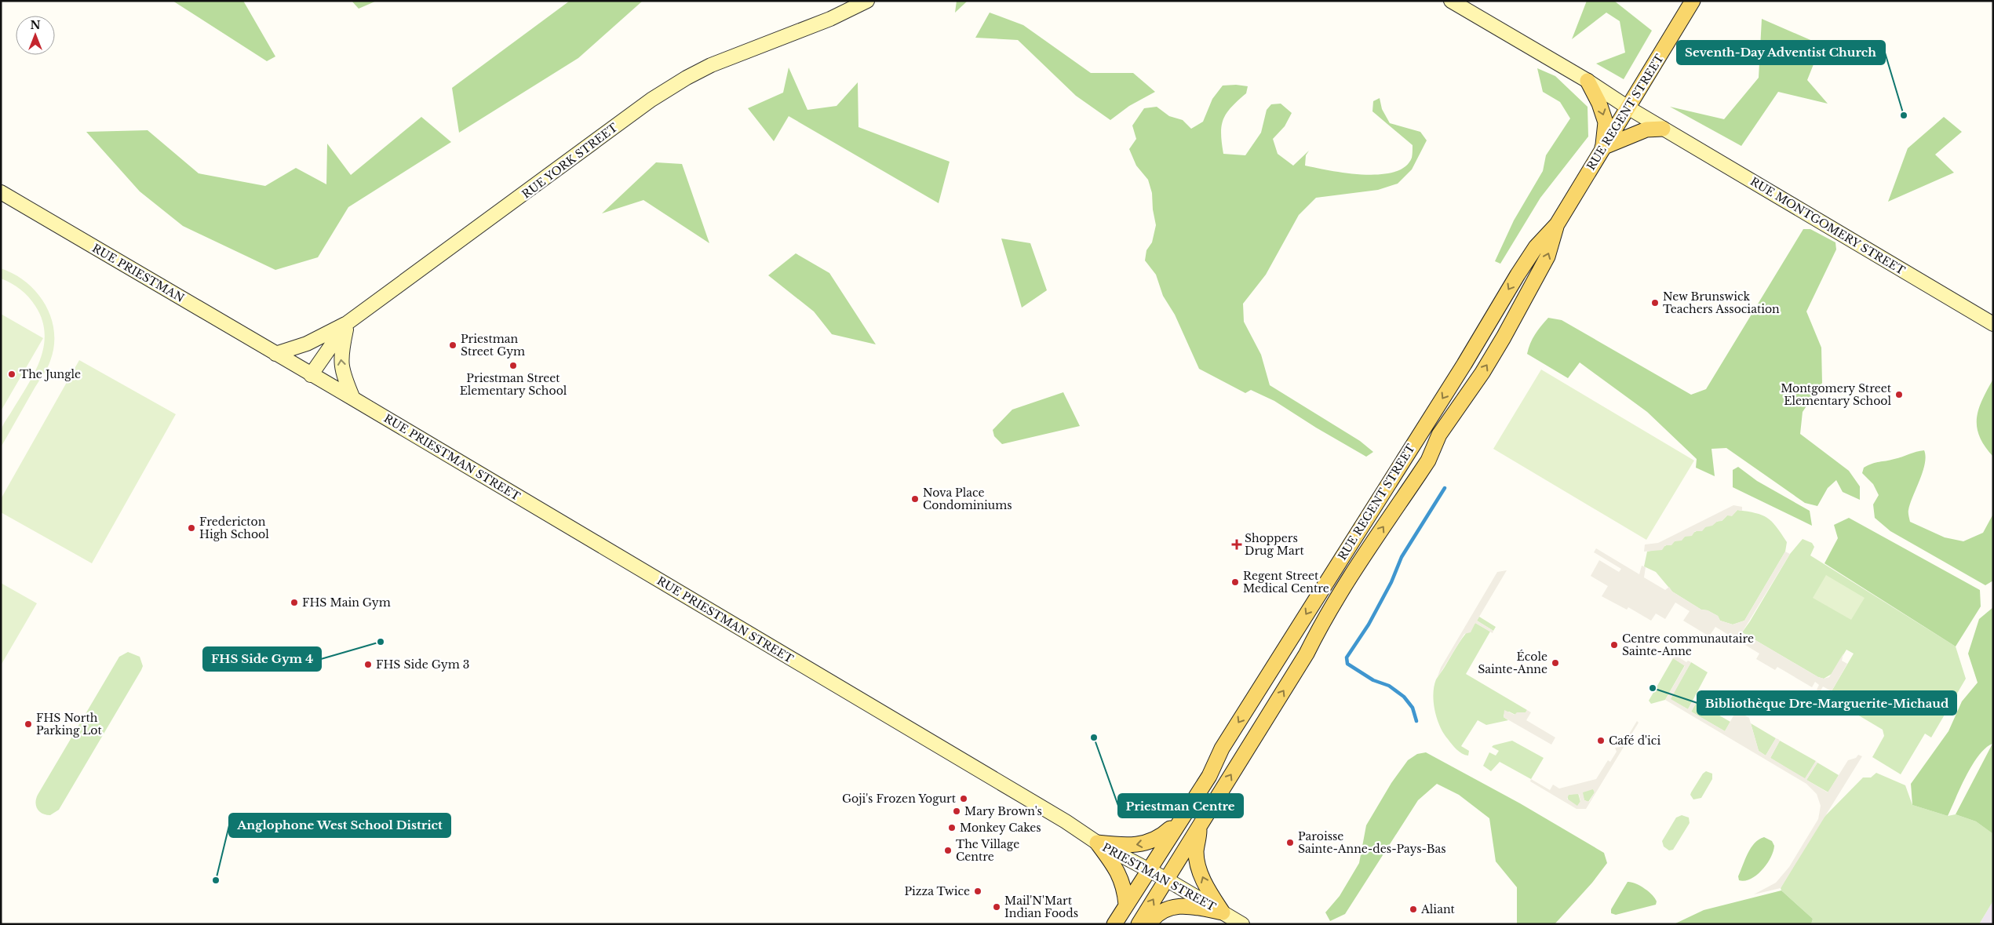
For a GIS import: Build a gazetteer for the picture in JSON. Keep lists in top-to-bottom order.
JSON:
{
  "streets": {
    "main road": ["RUE REGENT STREET"],
    "street": [
      "RUE YORK STREET",
      "RUE MONTGOMERY STREET",
      "RUE PRIESTMAN",
      "RUE PRIESTMAN STREET",
      "PRIESTMAN STREET"
    ]
  },
  "crossings": [
    ["RUE REGENT STREET", "RUE MONTGOMERY STREET"],
    ["RUE REGENT STREET", "PRIESTMAN STREET"],
    ["RUE PRIESTMAN STREET", "PRIESTMAN STREET"]
  ],
  "places": {
    "other": [
      "Seventh-Day Adventist Church",
      "New Brunswick Teachers Association",
      "Priestman Street Gym",
      "Priestman Street Elementary School",
      "The Jungle",
      "Montgomery Street Elementary School",
      "Nova Place Condominiums",
      "Fredericton High School",
      "Regent Street Medical Centre",
      "FHS Main Gym",
      "FHS Side Gym 4",
      "Centre communautaire Sainte-Anne",
      "École Sainte-Anne",
      "FHS Side Gym 3",
      "Bibliothèque Dre-Marguerite-Michaud",
      "FHS North Parking Lot",
      "Priestman Centre",
      "Café d'ici",
      "Goji's Frozen Yogurt",
      "Mary Brown's",
      "Monkey Cakes",
      "Paroisse Sainte-Anne-des-Pays-Bas",
      "The Village Centre",
      "Anglophone West School District",
      "Pizza Twice",
      "Mail'N'Mart Indian Foods",
      "Aliant"
    ],
    "health": ["Shoppers Drug Mart"]
  },
  "north": "top"
}
